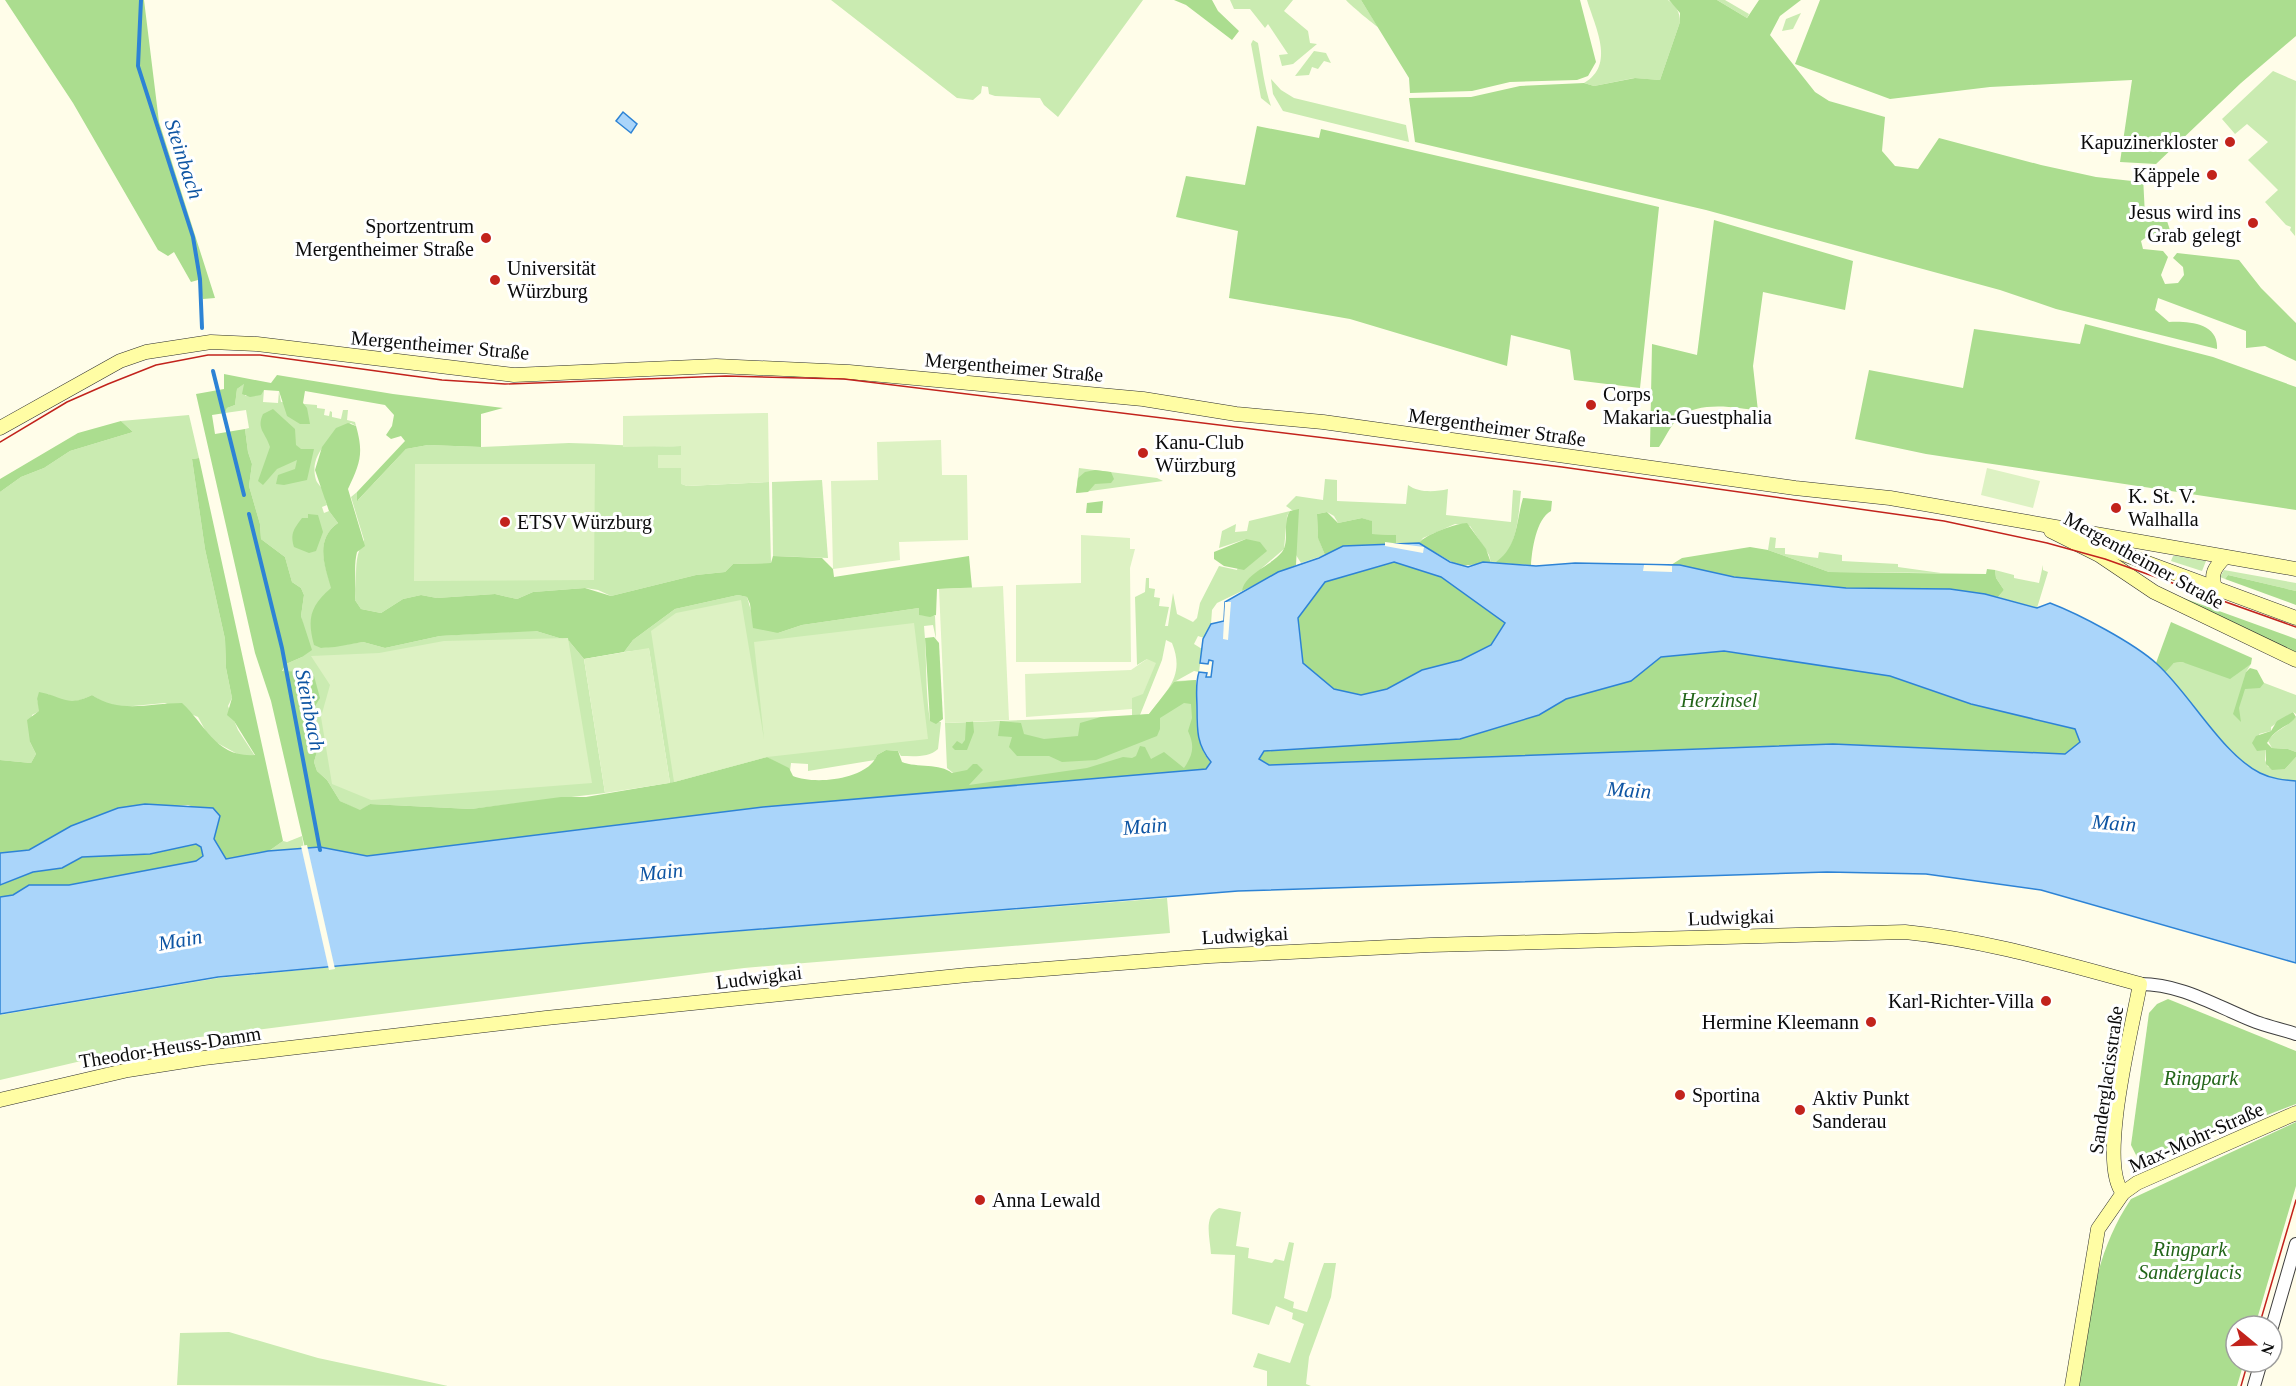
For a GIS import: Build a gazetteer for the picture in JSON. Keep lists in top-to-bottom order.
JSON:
{
  "streets": {
    "main road": [
      "Mergentheimer Straße",
      "Ludwigkai",
      "Theodor-Heuss-Damm",
      "Sanderglacisstraße",
      "Max-Mohr-Straße"
    ]
  },
  "crossings": [
    ["Ludwigkai", "Theodor-Heuss-Damm"],
    ["Ludwigkai", "Sanderglacisstraße"],
    ["Sanderglacisstraße", "Max-Mohr-Straße"]
  ],
  "water": ["Steinbach", "Main"],
  "parks": ["Herzinsel", "Ringpark", "Ringpark Sanderglacis"],
  "places": [
    "Kapuzinerkloster",
    "Käppele",
    "Jesus wird ins Grab gelegt",
    "Sportzentrum Mergentheimer Straße",
    "Universität Würzburg",
    "Corps Makaria-Guestphalia",
    "Kanu-Club Würzburg",
    "K. St. V. Walhalla",
    "ETSV Würzburg",
    "Karl-Richter-Villa",
    "Hermine Kleemann",
    "Sportina",
    "Aktiv Punkt Sanderau",
    "Anna Lewald"
  ],
  "north": "right"
}
